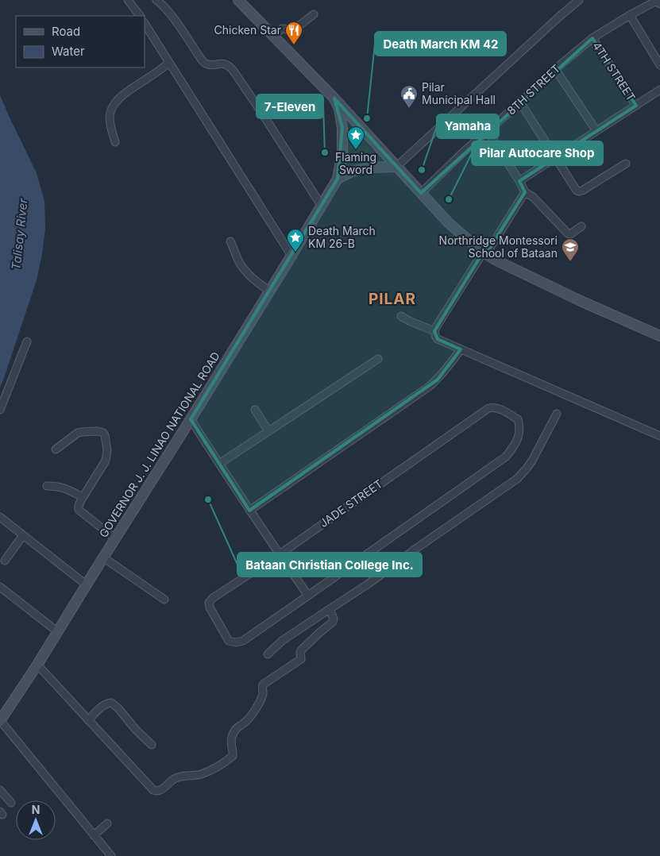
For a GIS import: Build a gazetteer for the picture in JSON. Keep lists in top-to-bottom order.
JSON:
{
  "streets": {
    "main road": ["GOVERNOR J. J. LINAO NATIONAL ROAD"],
    "street": ["4TH STREET", "8TH STREET", "JADE STREET"]
  },
  "crossings": [
    ["4TH STREET", "8TH STREET"]
  ],
  "districts": ["PILAR"],
  "water": ["Talisay River"],
  "places": {
    "restaurant": ["Chicken Star"],
    "public building": ["Pilar Municipal Hall"],
    "other": [
      "Death March KM 42",
      "7-Eleven",
      "Yamaha",
      "Pilar Autocare Shop",
      "Bataan Christian College Inc."
    ],
    "place": ["Flaming Sword", "Death March KM 26-B"],
    "school or university": ["Northridge Montessori School of Bataan"]
  },
  "legend": ["Road", "Water"],
  "north": "top"
}
